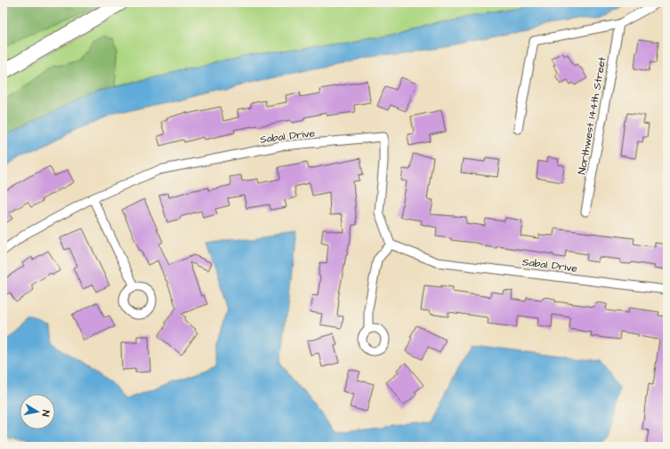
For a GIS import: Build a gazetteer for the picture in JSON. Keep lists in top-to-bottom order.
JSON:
{
  "streets": {
    "street": ["Northwest 144th Street", "Sabal Drive"]
  },
  "north": "right"
}
